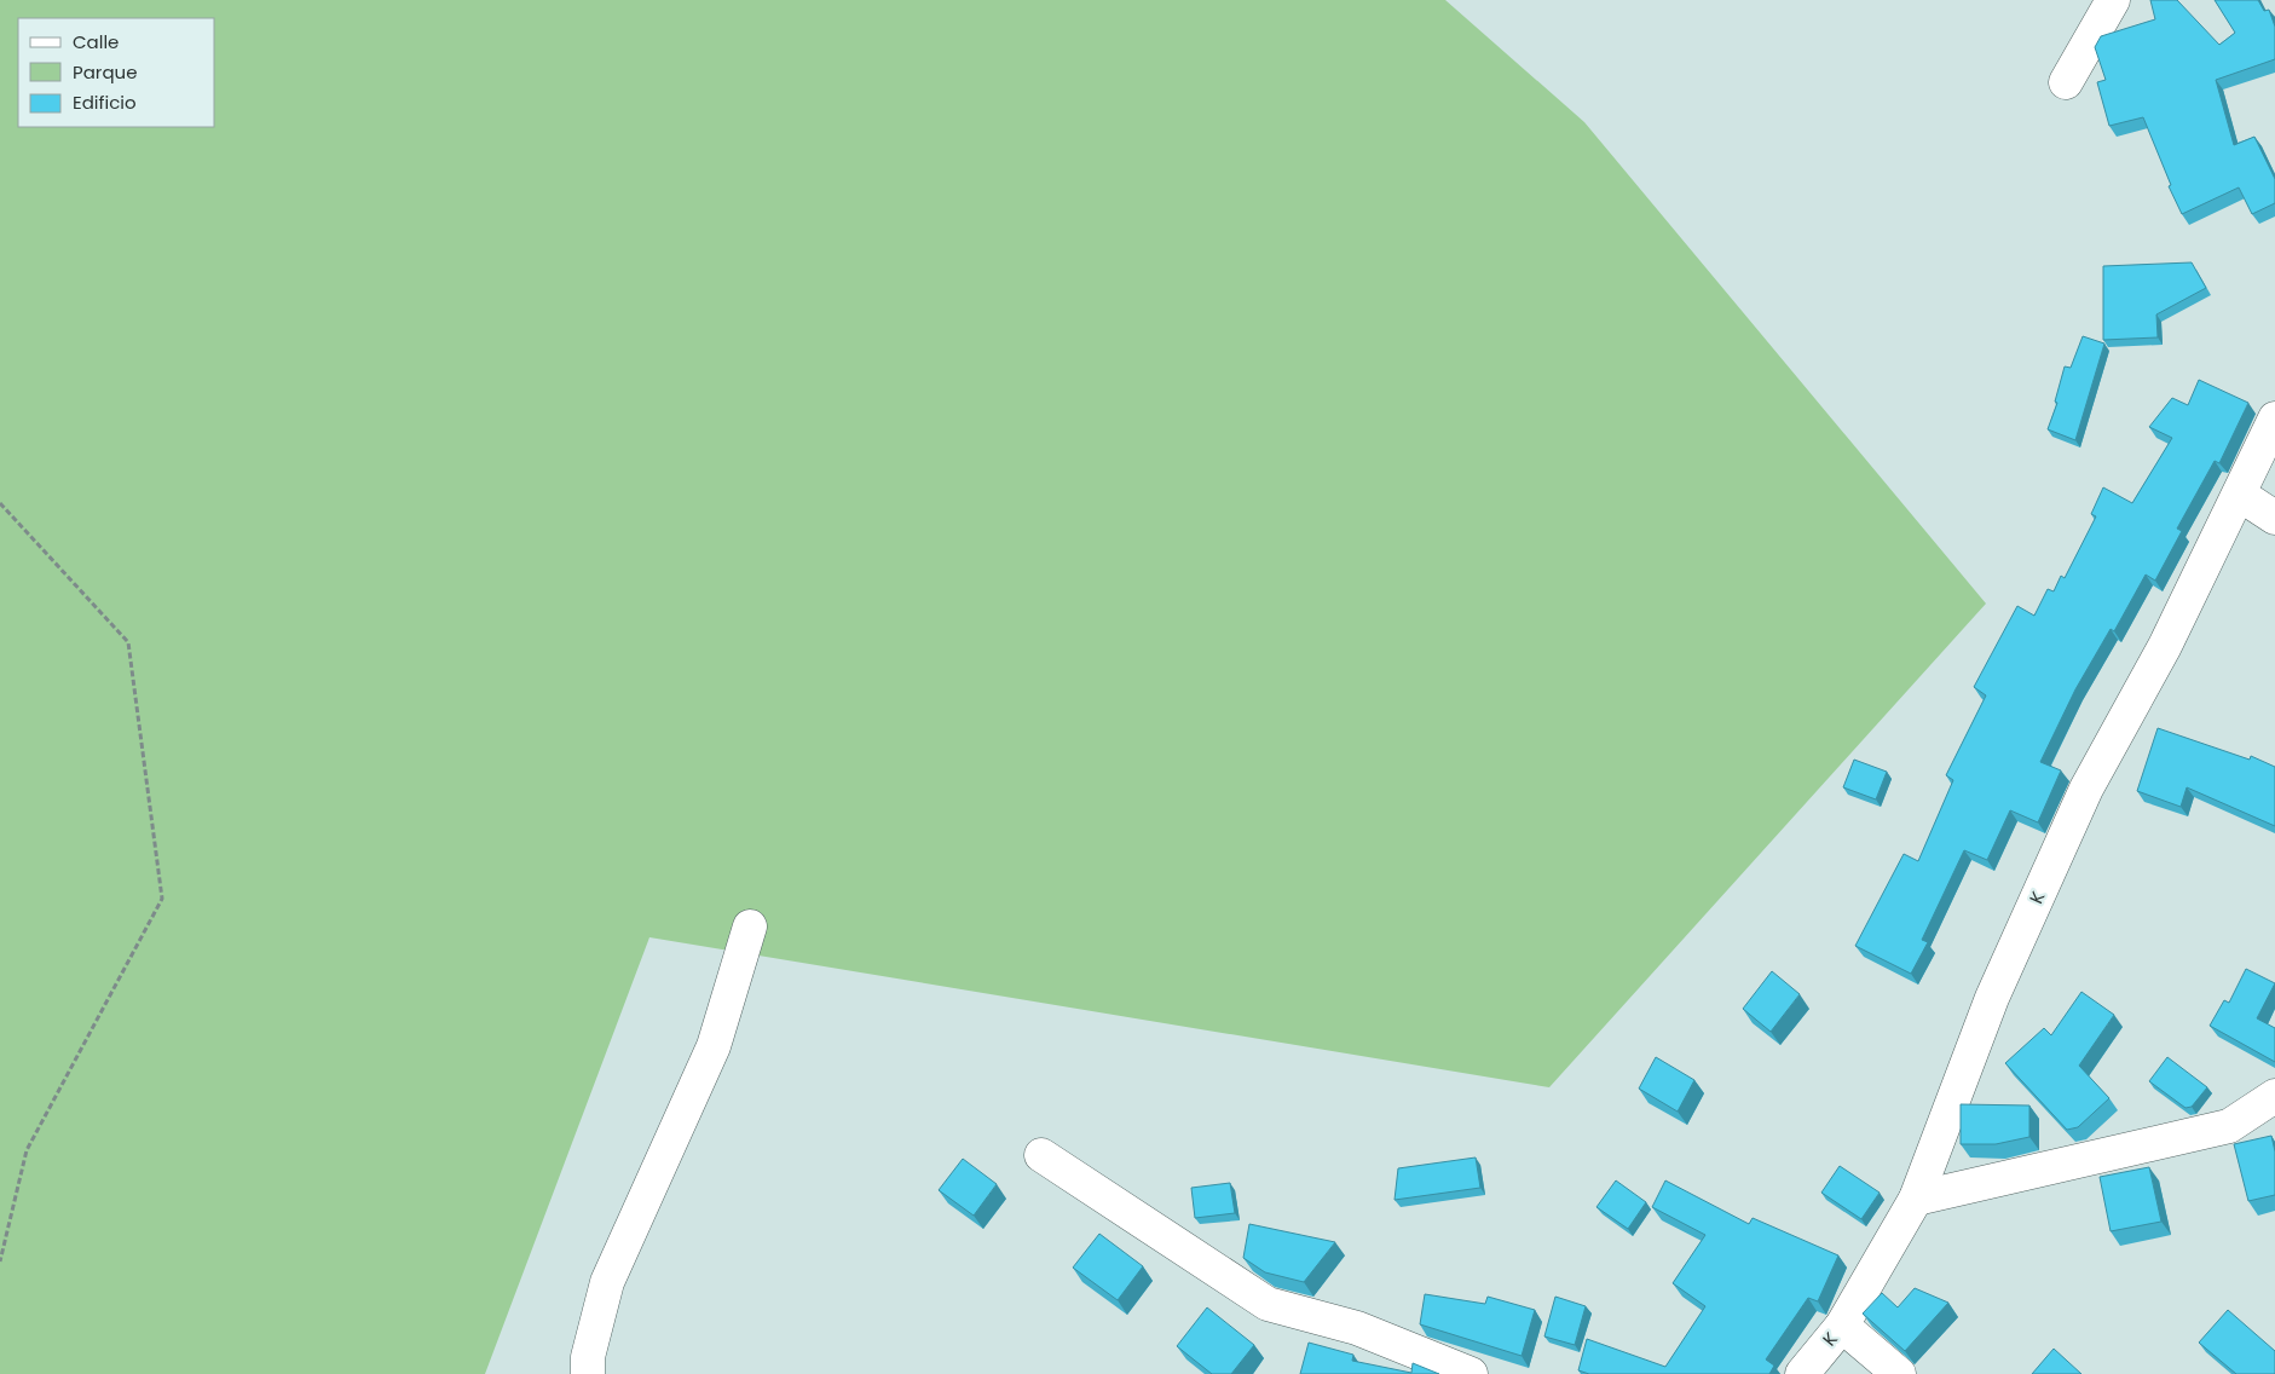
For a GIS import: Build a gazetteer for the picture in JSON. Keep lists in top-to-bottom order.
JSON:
{
  "streets": {
    "street": ["K"]
  },
  "legend": ["Calle", "Parque", "Edificio"]
}
